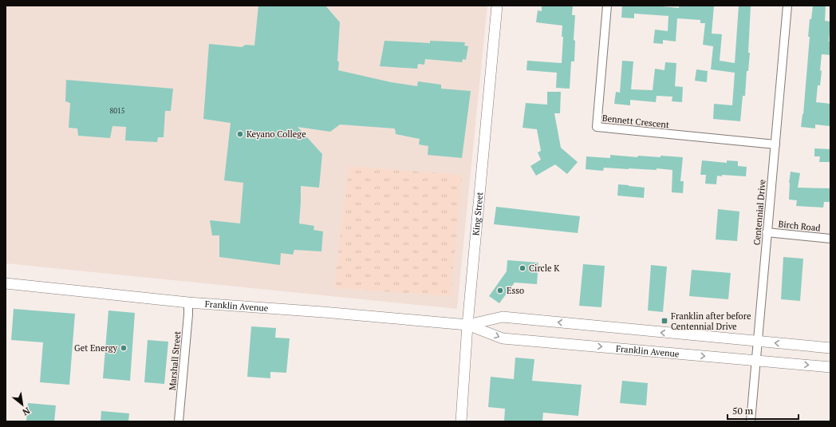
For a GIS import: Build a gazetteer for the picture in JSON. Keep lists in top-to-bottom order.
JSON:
{
  "streets": {
    "main road": ["King Street", "Franklin Avenue"],
    "street": [
      "Bennett Crescent",
      "Centennial Drive",
      "Birch Road",
      "Marshall Street"
    ]
  },
  "crossings": [
    ["Bennett Crescent", "Centennial Drive"],
    ["Centennial Drive", "Birch Road"],
    ["Centennial Drive", "Franklin Avenue"],
    ["King Street", "Franklin Avenue"],
    ["Franklin Avenue", "Marshall Street"]
  ],
  "places": {
    "other": [
      "Keyano College",
      "Circle K",
      "Esso",
      "Get Energy"
    ],
    "transit": ["Franklin after before Centennial Drive"]
  },
  "house_numbers": ["8015"],
  "scale_bar": "50 m",
  "north": "bottom right"
}
